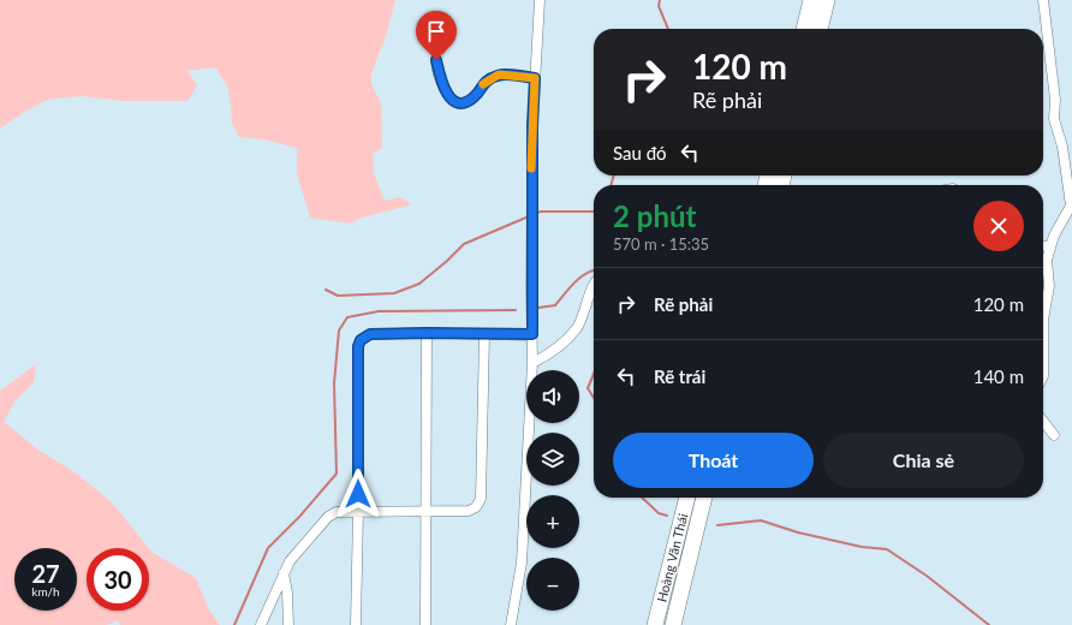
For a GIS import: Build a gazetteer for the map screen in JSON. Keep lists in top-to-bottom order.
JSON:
{
  "streets": {
    "main road": ["Hoàng Văn Thái"]
  },
  "page": {
    "turn": ["120 m", "Rẽ phải"],
    "then": "Sau đó",
    "heading": ["2 phút", "570 m · 15:35"],
    "list": [
      {
        "name": "Rẽ phải",
        "value": "120 m"
      },
      {
        "name": "Rẽ trái",
        "value": "140 m"
      }
    ],
    "map_buttons": ["+", "−"],
    "buttons": ["Thoát", "Chia sẻ"],
    "speed": "27 km/h",
    "limit": "30"
  }
}
